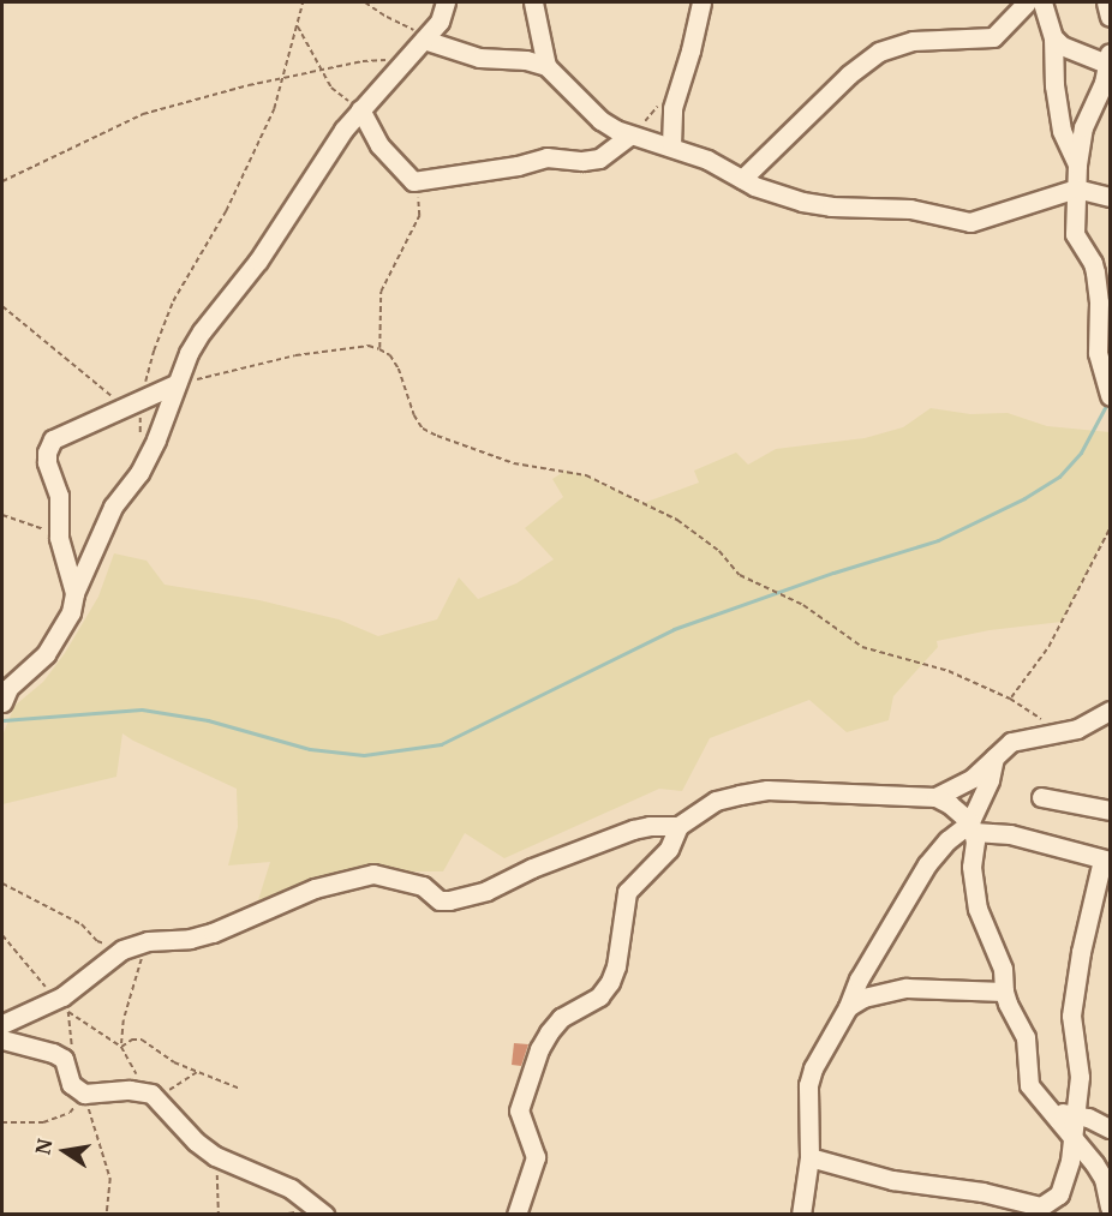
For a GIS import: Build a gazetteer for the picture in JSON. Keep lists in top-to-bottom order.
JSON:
{
  "north": "left"
}
